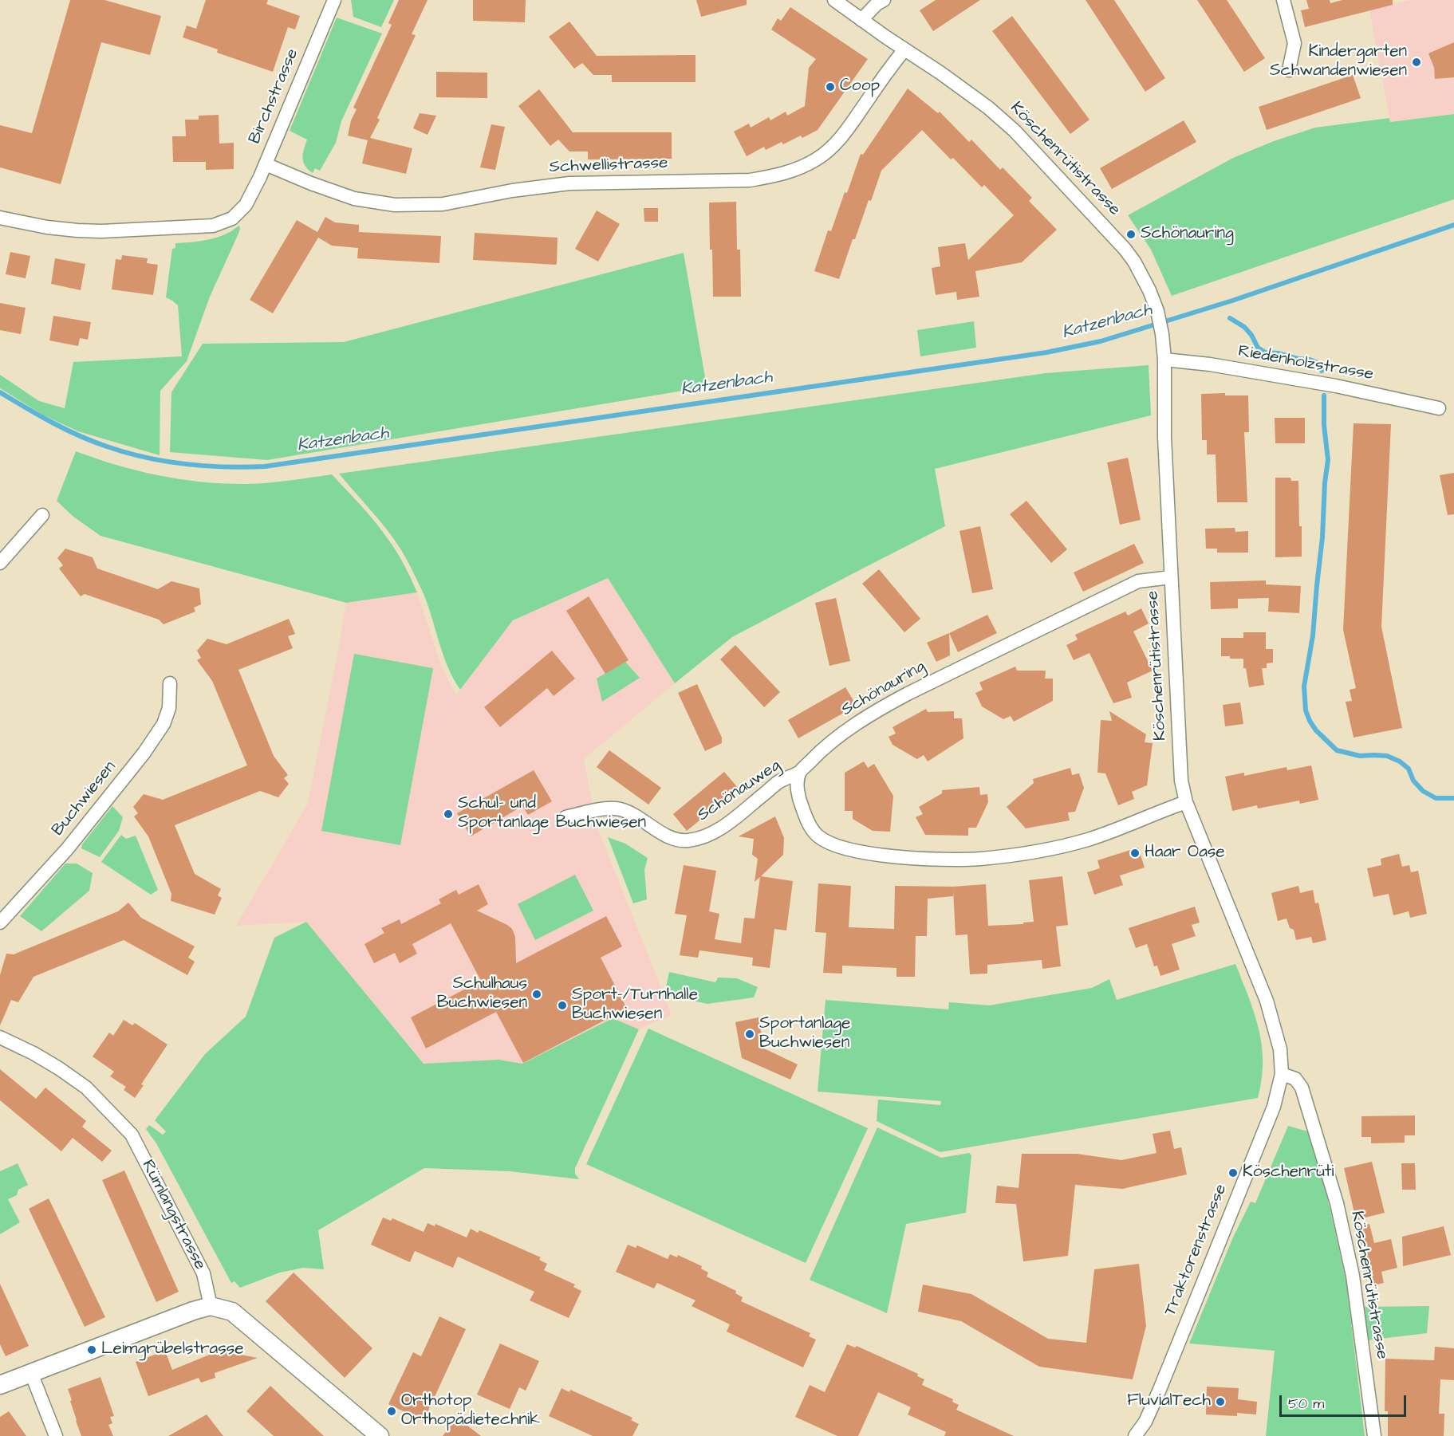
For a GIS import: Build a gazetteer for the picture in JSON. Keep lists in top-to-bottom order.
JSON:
{
  "streets": {
    "street": [
      "Birchstrasse",
      "Köschenrütistrasse",
      "Schwellistrasse",
      "Riedenholzstrasse",
      "Schönauring",
      "Schönauweg",
      "Buchwiesen",
      "Rümlangstrasse",
      "Traktorenstrasse"
    ]
  },
  "crossings": [
    ["Birchstrasse", "Schwellistrasse"],
    ["Köschenrütistrasse", "Schwellistrasse"],
    ["Köschenrütistrasse", "Riedenholzstrasse"],
    ["Köschenrütistrasse", "Schönauring"],
    ["Köschenrütistrasse", "Traktorenstrasse"],
    ["Schönauring", "Schönauweg"]
  ],
  "water": ["Katzenbach"],
  "places": [
    "Kindergarten Schwandenwiesen",
    "Coop",
    "Schönauring",
    "Schul- und Sportanlage Buchwiesen",
    "Haar Oase",
    "Schulhaus Buchwiesen",
    "Sport-/Turnhalle Buchwiesen",
    "Sportanlage Buchwiesen",
    "Köschenrüti",
    "Leimgrübelstrasse",
    "FluvialTech",
    "Orthotop Orthopädietechnik"
  ],
  "scale_bar": "50 m"
}
